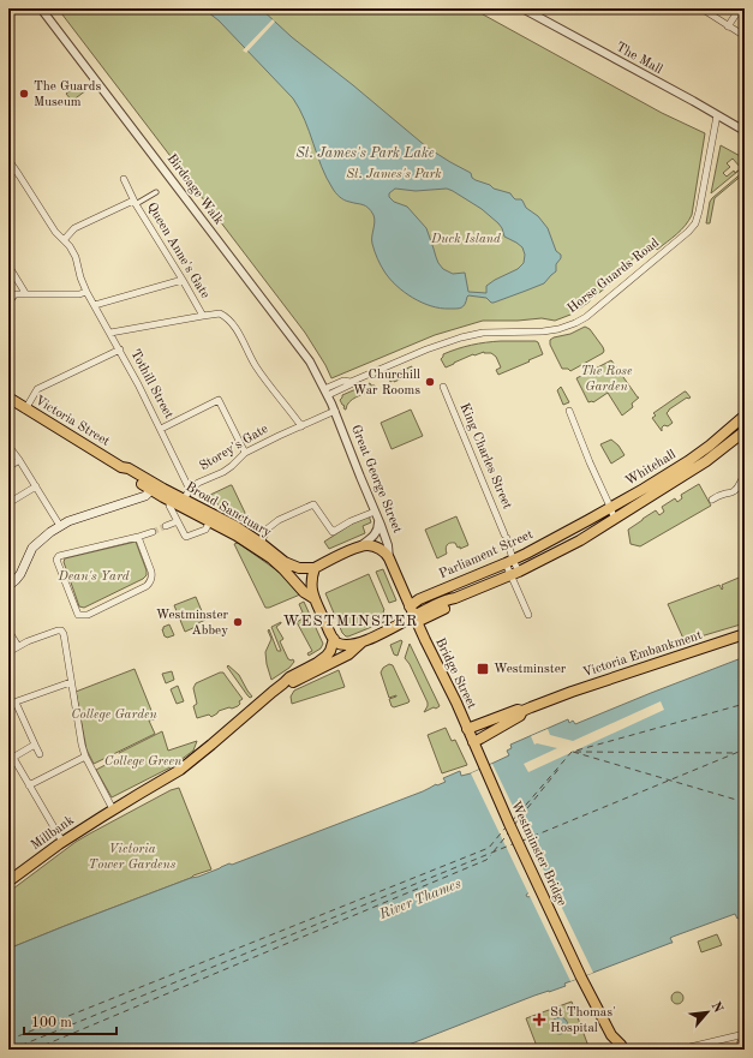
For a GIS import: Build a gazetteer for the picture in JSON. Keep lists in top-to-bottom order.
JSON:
{
  "streets": {
    "main road": [
      "Victoria Street",
      "Whitehall",
      "Great George Street",
      "Broad Sanctuary",
      "Parliament Street",
      "Victoria Embankment",
      "Bridge Street",
      "Millbank",
      "Westminster Bridge"
    ],
    "street": [
      "The Mall",
      "Birdcage Walk",
      "Queen Anne's Gate",
      "Horse Guards Road",
      "Tothill Street",
      "Storey's Gate",
      "King Charles Street"
    ]
  },
  "crossings": [
    ["The Mall", "Horse Guards Road"],
    ["Birdcage Walk", "Horse Guards Road"],
    ["Birdcage Walk", "Great George Street"],
    ["Queen Anne's Gate", "Tothill Street"],
    ["Queen Anne's Gate", "Storey's Gate"],
    ["Horse Guards Road", "Great George Street"],
    ["Tothill Street", "Storey's Gate"],
    ["Victoria Street", "Broad Sanctuary"],
    ["Storey's Gate", "Great George Street"],
    ["Storey's Gate", "Broad Sanctuary"],
    ["King Charles Street", "Parliament Street"],
    ["Whitehall", "Parliament Street"],
    ["Great George Street", "Broad Sanctuary"],
    ["Great George Street", "Parliament Street"],
    ["Great George Street", "Bridge Street"],
    ["Broad Sanctuary", "Parliament Street"],
    ["Broad Sanctuary", "Bridge Street"],
    ["Parliament Street", "Bridge Street"],
    ["Victoria Embankment", "Bridge Street"],
    ["Victoria Embankment", "Westminster Bridge"],
    ["Bridge Street", "Westminster Bridge"]
  ],
  "districts": ["WESTMINSTER"],
  "water": ["St. James's Park Lake", "River Thames"],
  "parks": [
    "St. James's Park",
    "Duck Island",
    "The Rose Garden",
    "Dean's Yard",
    "College Garden",
    "College Green",
    "Victoria Tower Gardens"
  ],
  "places": {
    "other": ["The Guards Museum", "Churchill War Rooms", "Westminster Abbey"],
    "transit": ["Westminster"],
    "health": ["St Thomas' Hospital"]
  },
  "scale_bar": "100 m",
  "north": "top right"
}
